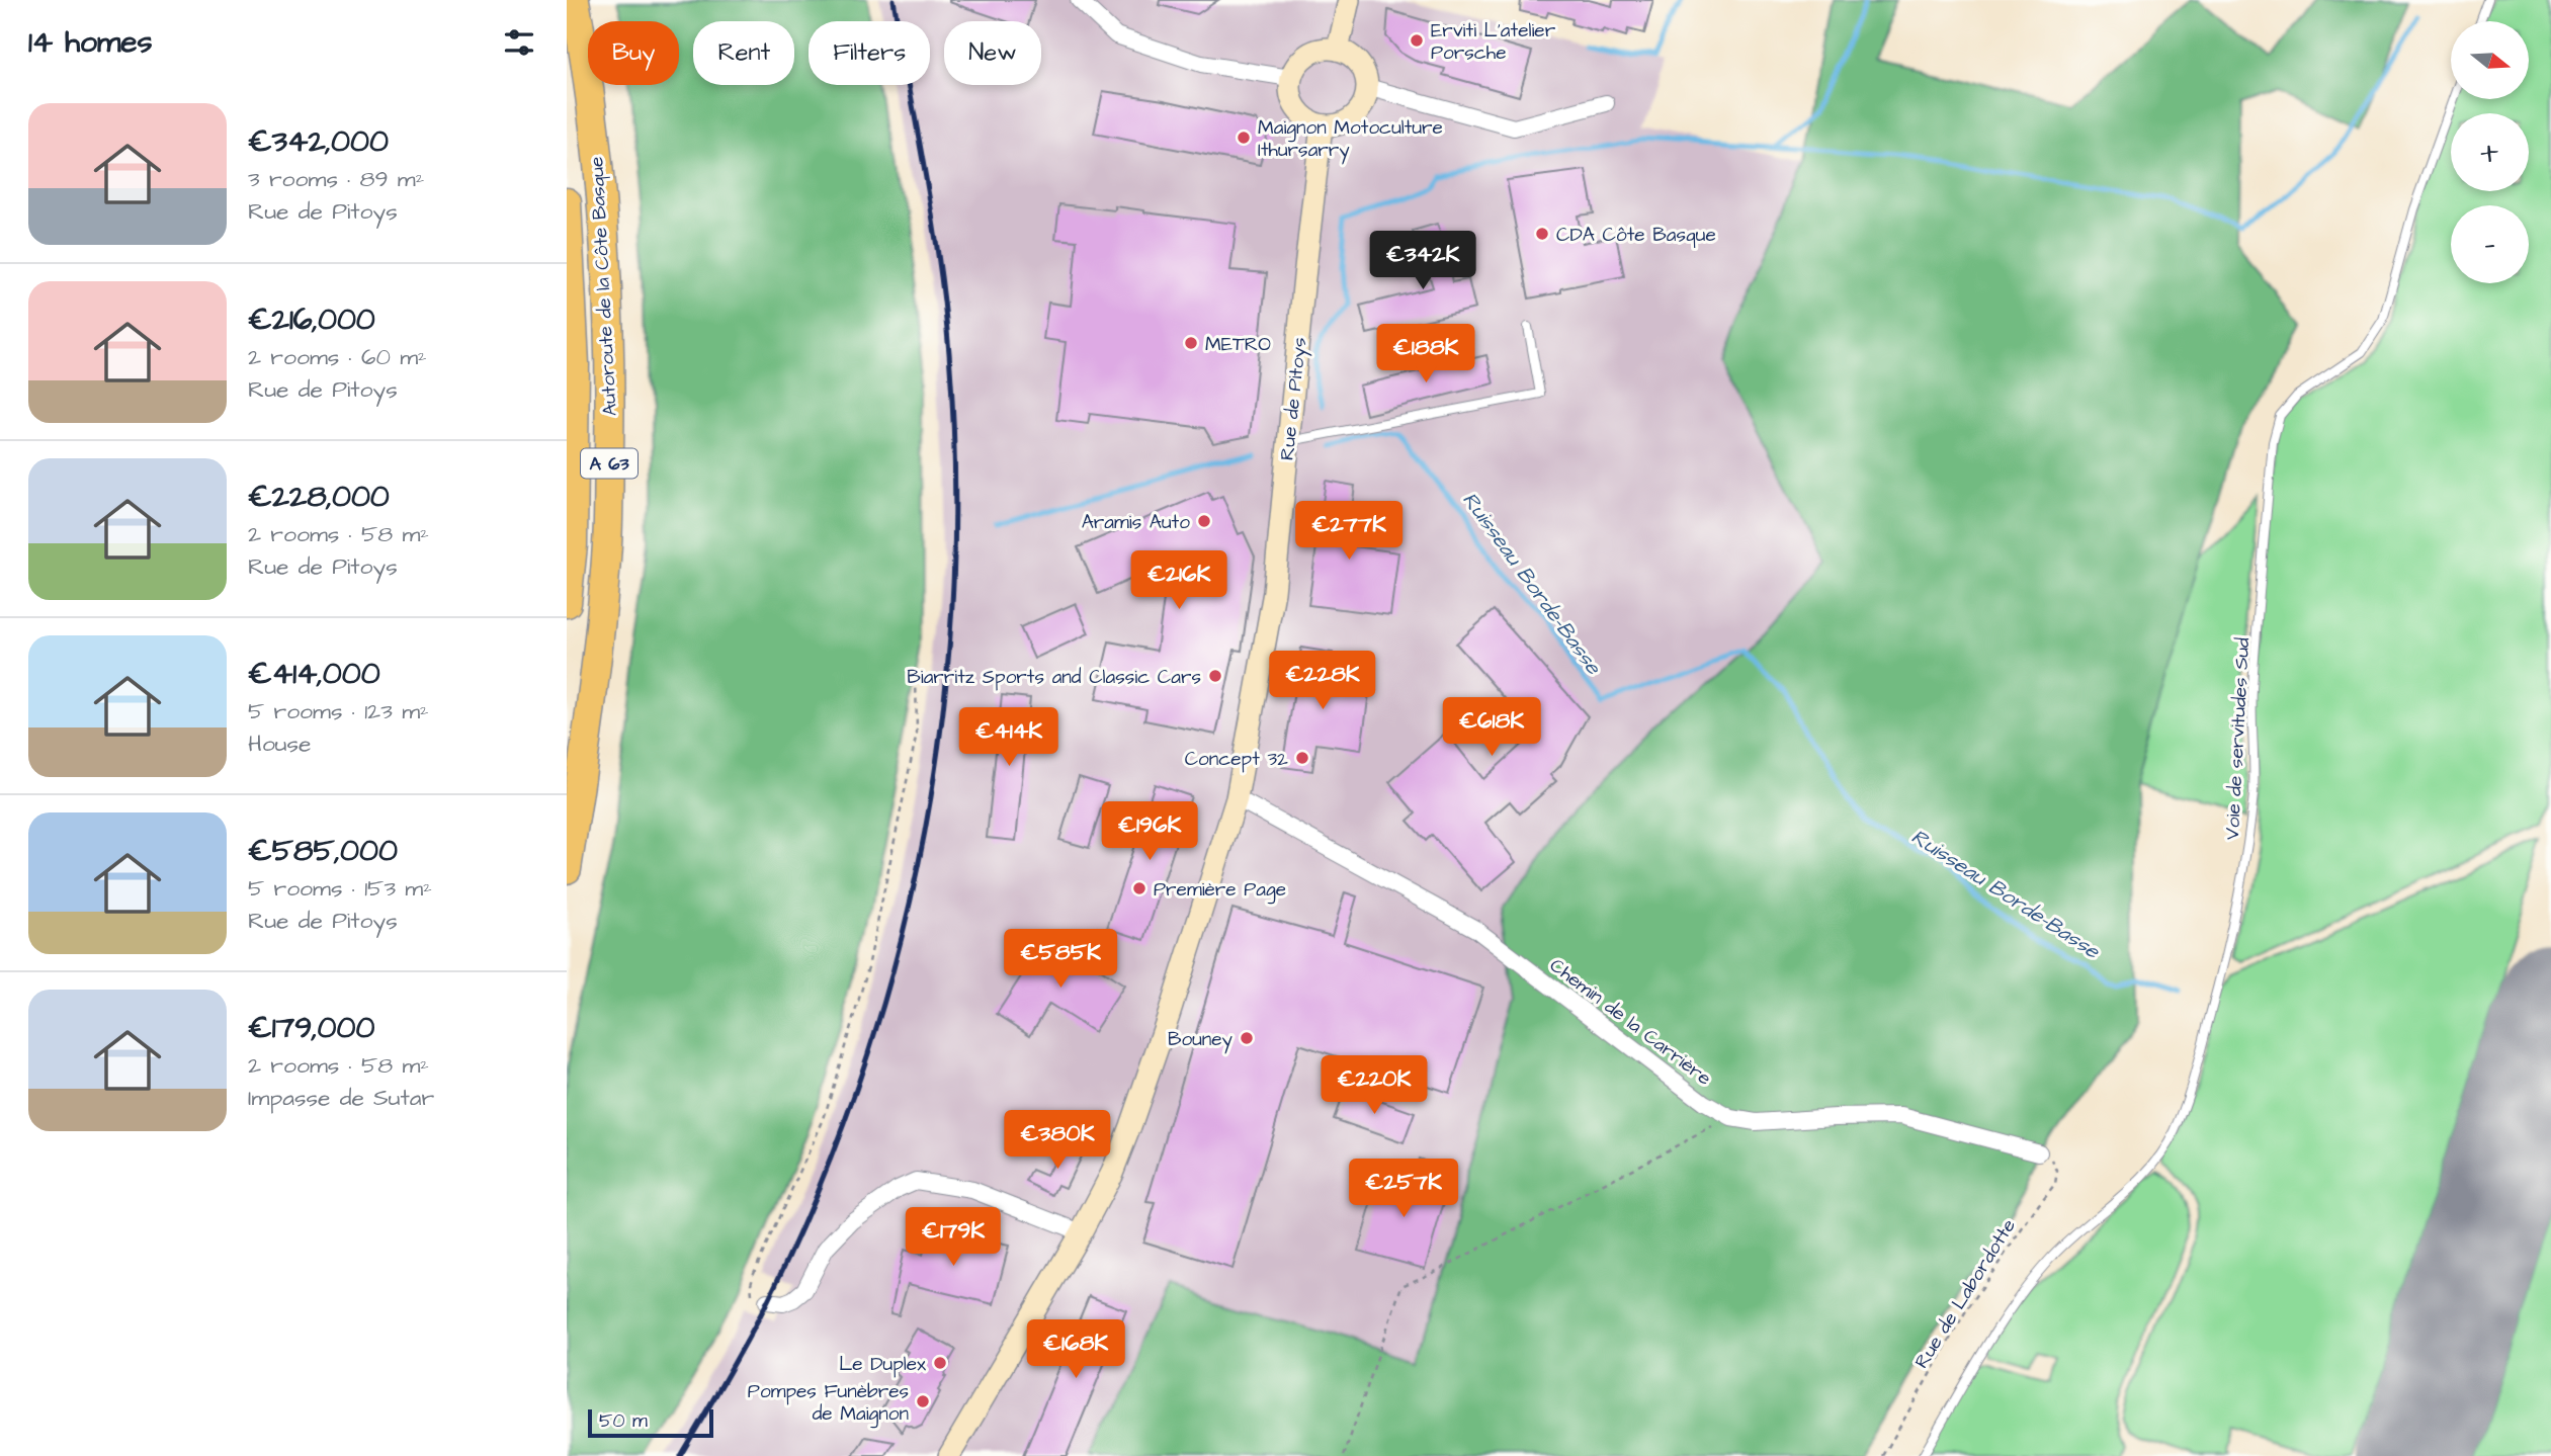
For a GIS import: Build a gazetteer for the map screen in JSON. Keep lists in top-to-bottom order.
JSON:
{
  "streets": {
    "highway": ["Autoroute de la Côte Basque", "A 63"],
    "street": ["Rue de Pitoys", "Chemin de la Carrière"],
    "lane": ["Voie de servitudes Sud"],
    "path": ["Rue de Labordotte"]
  },
  "crossings": [
    ["Rue de Pitoys", "Chemin de la Carrière"],
    ["Chemin de la Carrière", "Rue de Labordotte"]
  ],
  "water": ["Ruisseau Borde-Basse"],
  "places": [
    "Erviti L'atelier Porsche",
    "Maignon Motoculture Ithursarry",
    "CDA Côte Basque",
    "METRO",
    "Aramis Auto",
    "Biarritz Sports and Classic Cars",
    "Concept 32",
    "Première Page",
    "Bouney",
    "Le Duplex",
    "Pompes Funèbres de Maignon"
  ],
  "scale_bar": "50 m",
  "north": "right",
  "page": {
    "heading": "14 homes",
    "map_buttons": ["+", "−"],
    "chip": [
      "Buy",
      "Rent",
      "Filters",
      "New"
    ],
    "list": [
      {
        "name": "€342,000",
        "note": "3 rooms · 89 m² · Rue de Pitoys"
      },
      {
        "name": "€216,000",
        "note": "2 rooms · 60 m² · Rue de Pitoys"
      },
      {
        "name": "€228,000",
        "note": "2 rooms · 58 m² · Rue de Pitoys"
      },
      {
        "name": "€414,000",
        "note": "5 rooms · 123 m² · House"
      },
      {
        "name": "€585,000",
        "note": "5 rooms · 153 m² · Rue de Pitoys"
      },
      {
        "name": "€179,000",
        "note": "2 rooms · 58 m² · Impasse de Sutar"
      }
    ],
    "price": [
      "€342K",
      "€188K",
      "€277K",
      "€216K",
      "€228K",
      "€618K",
      "€414K",
      "€196K",
      "€585K",
      "€220K",
      "€380K",
      "€257K",
      "€179K",
      "€168K"
    ],
    "scale": "50 m"
  }
}
